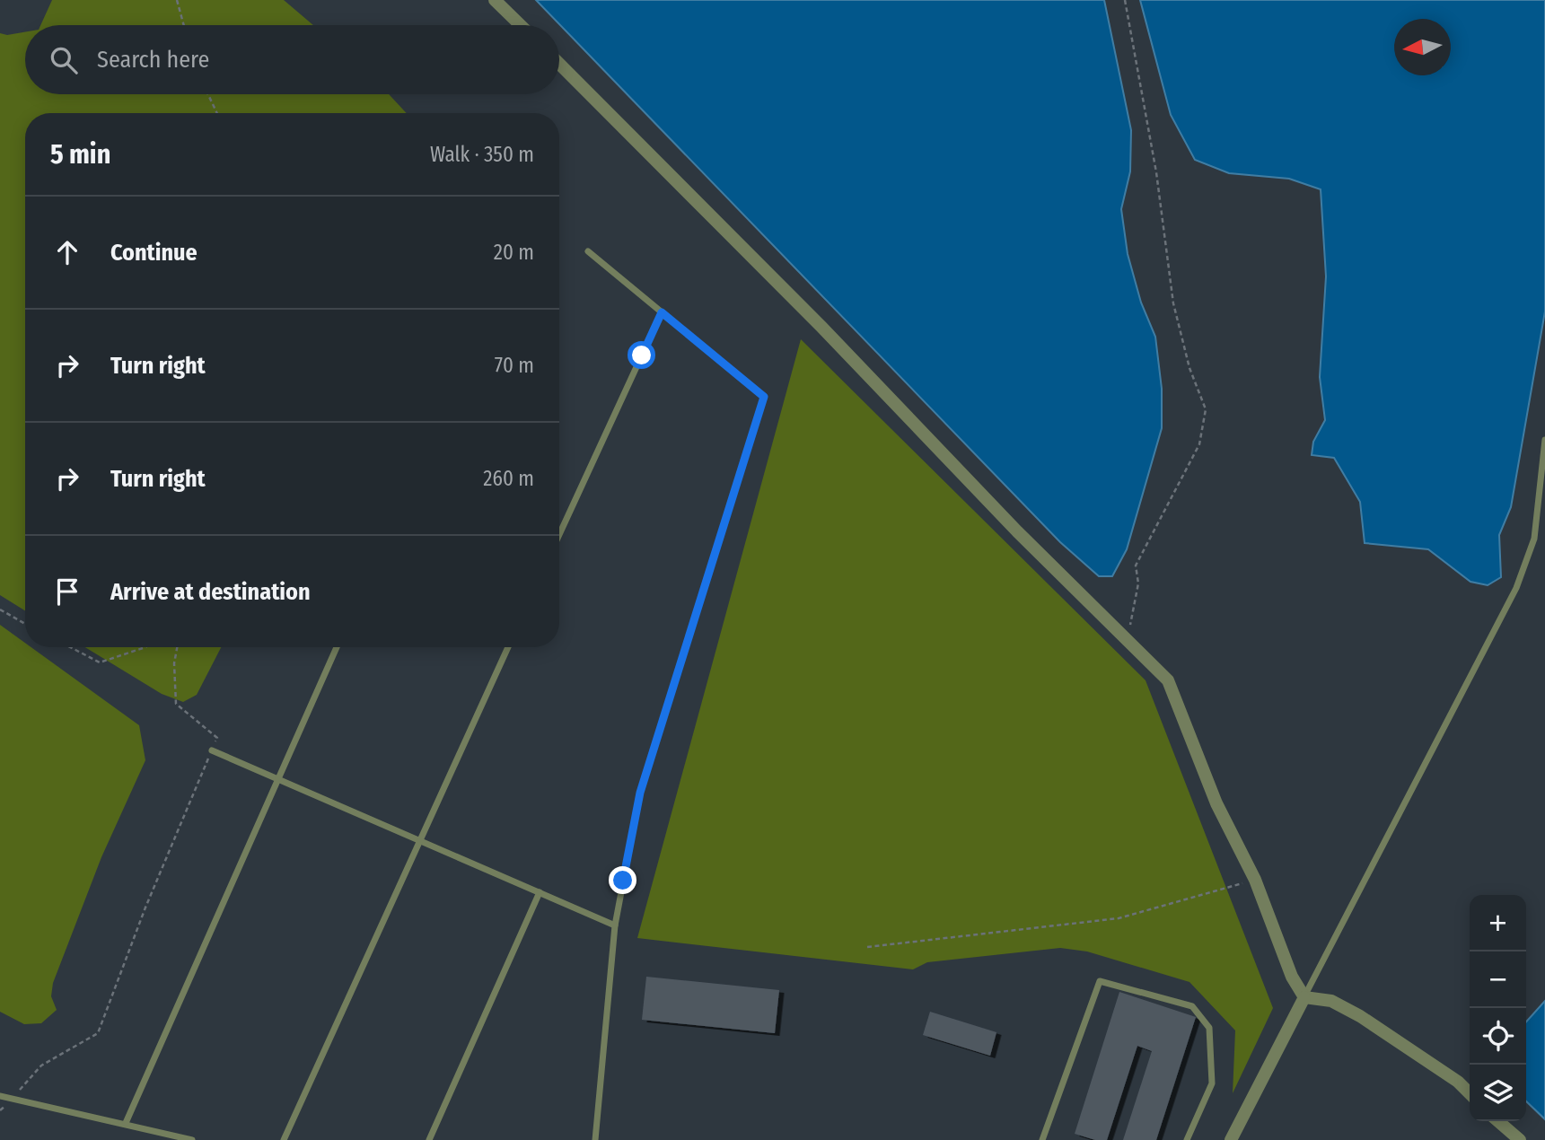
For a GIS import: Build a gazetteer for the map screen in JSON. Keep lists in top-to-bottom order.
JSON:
{
  "north": "left",
  "page": {
    "search": "Search here",
    "heading": ["5 min", "Walk · 350 m"],
    "list": [
      ["Continue", "20 m"],
      ["Turn right", "70 m"],
      ["Turn right", "260 m"],
      "Arrive at destination"
    ],
    "map_buttons": ["+", "−"]
  }
}
